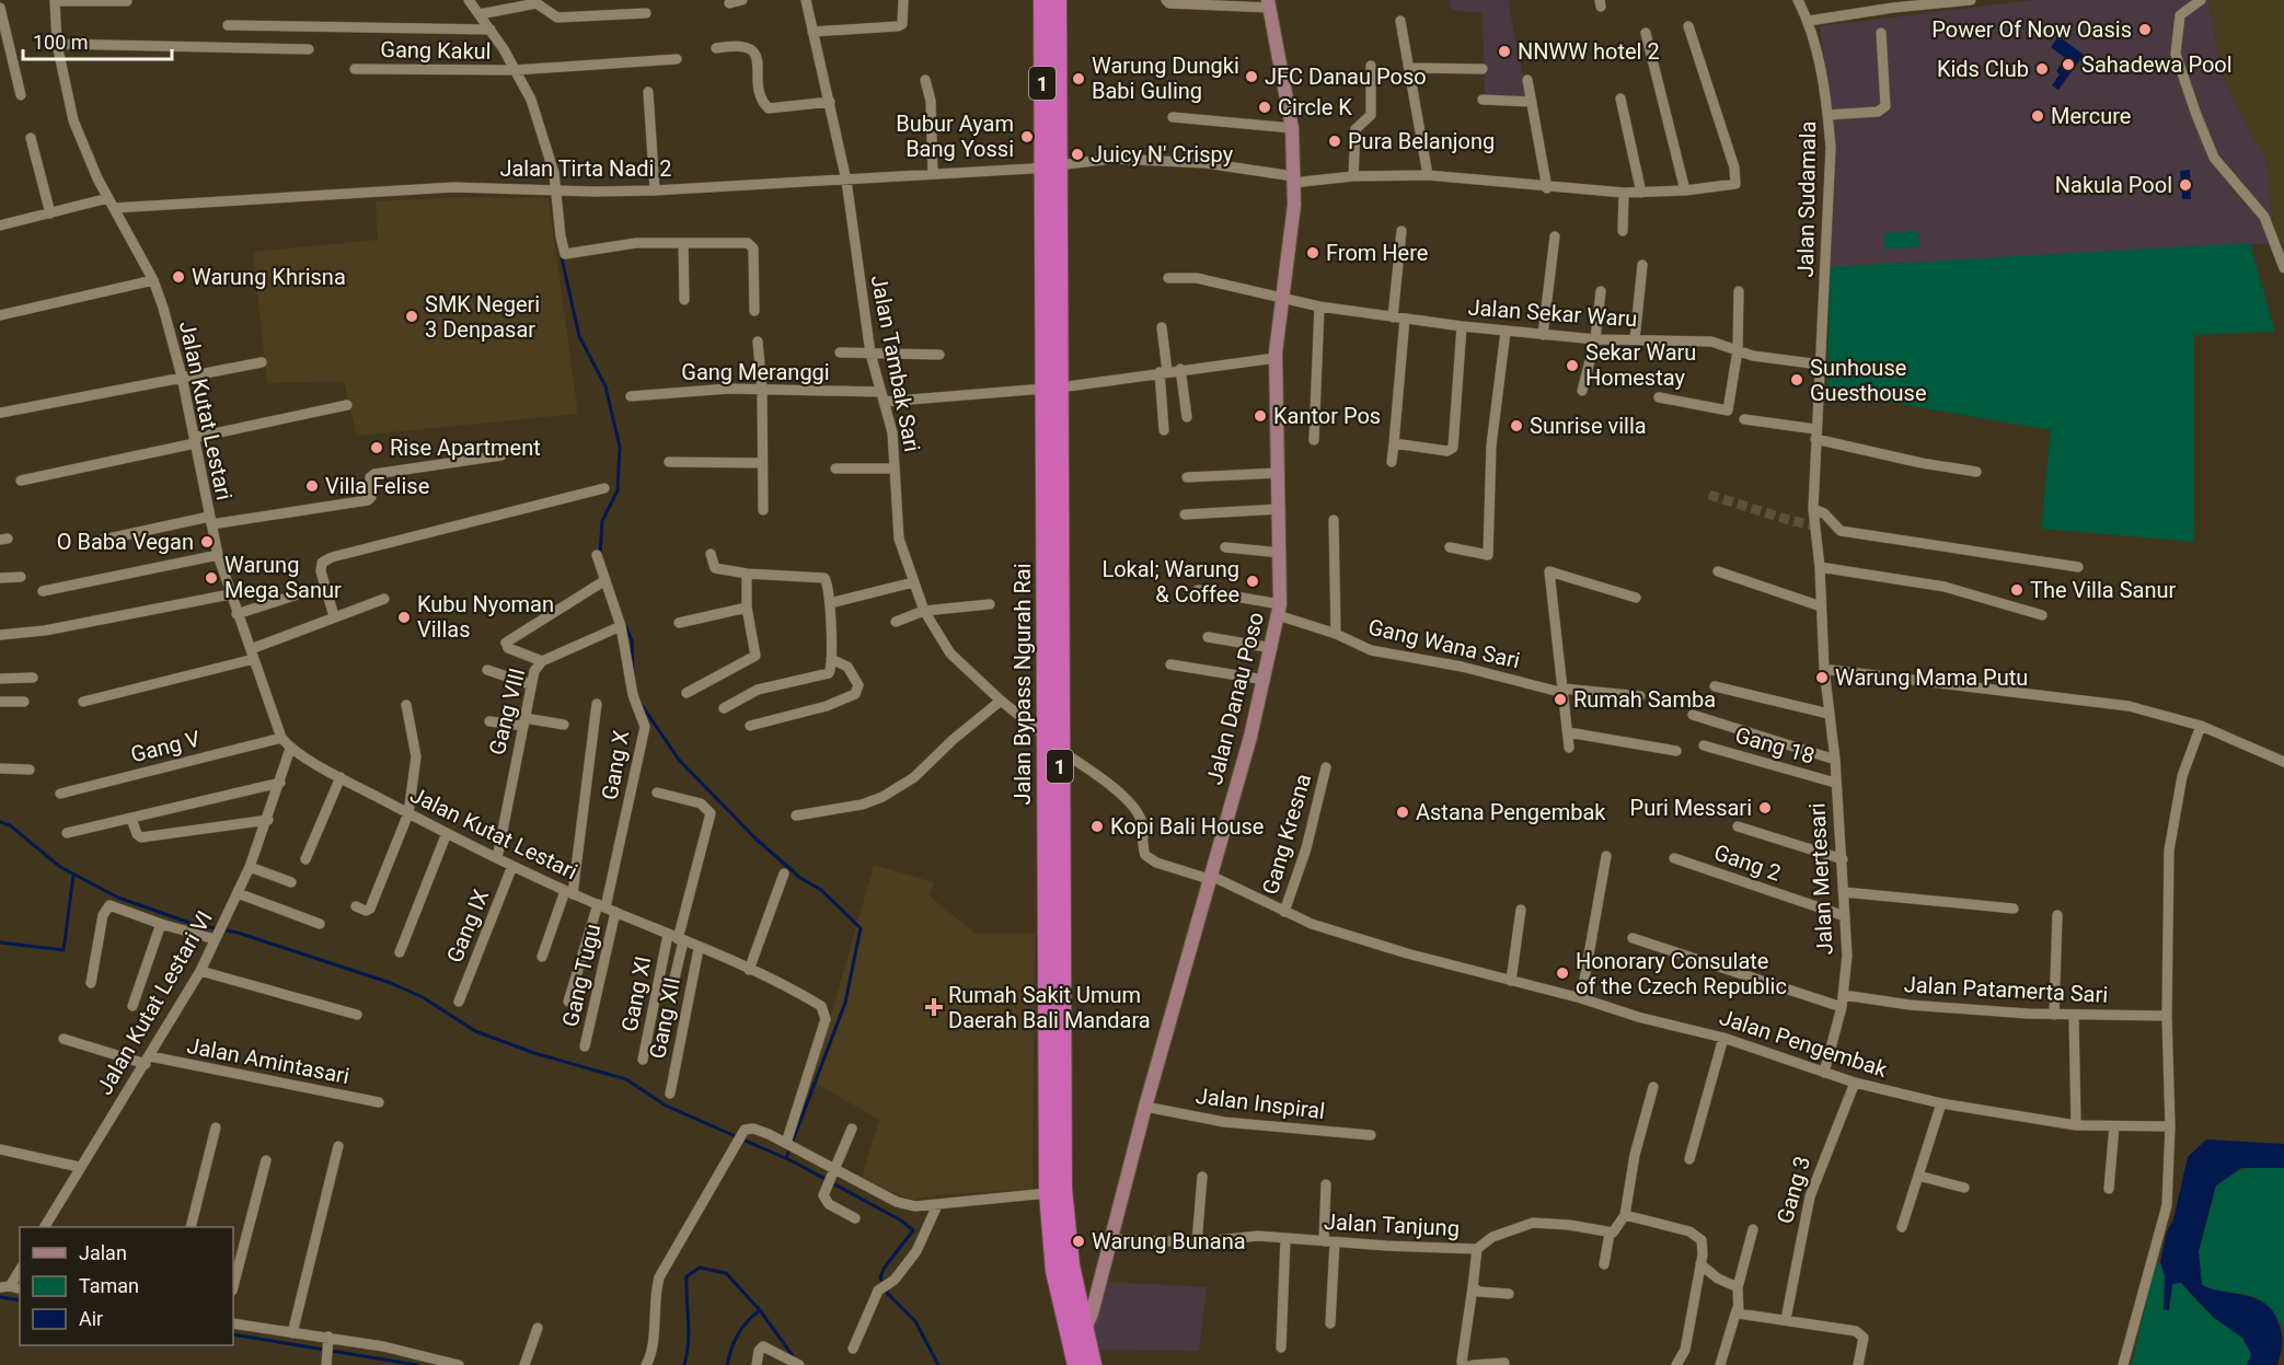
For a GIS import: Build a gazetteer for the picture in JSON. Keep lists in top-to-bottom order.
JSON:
{
  "streets": {
    "highway": ["1", "Jalan Bypass Ngurah Rai"],
    "street": [
      "Gang Kakul",
      "Jalan Tirta Nadi 2",
      "Jalan Sudamala",
      "Jalan Sekar Waru",
      "Jalan Tambak Sari",
      "Gang Meranggi",
      "Jalan Kutat Lestari",
      "Gang Wana Sari",
      "Jalan Danau Poso",
      "Gang VIII",
      "Gang 18",
      "Gang V",
      "Gang X",
      "Gang Kresna",
      "Gang 2",
      "Jalan Mertesari",
      "Gang IX",
      "Gang Tugu",
      "Jalan Patamerta Sari",
      "Gang XI",
      "Jalan Kutat Lestari VI",
      "Gang XII",
      "Jalan Pengembak",
      "Jalan Amintasari",
      "Jalan Inspiral",
      "Gang 3",
      "Jalan Tanjung"
    ]
  },
  "crossings": [
    ["Jalan Tirta Nadi 2", "Jalan Tambak Sari"],
    ["Jalan Tirta Nadi 2", "Jalan Kutat Lestari"],
    ["Jalan Tirta Nadi 2", "Jalan Bypass Ngurah Rai"],
    ["Jalan Tirta Nadi 2", "Jalan Danau Poso"],
    ["Jalan Sudamala", "Jalan Sekar Waru"],
    ["Jalan Sudamala", "Jalan Mertesari"],
    ["Jalan Sekar Waru", "Jalan Danau Poso"],
    ["Jalan Sekar Waru", "Jalan Mertesari"],
    ["Jalan Tambak Sari", "Gang Meranggi"],
    ["Jalan Tambak Sari", "Jalan Bypass Ngurah Rai"],
    ["Gang Meranggi", "Jalan Bypass Ngurah Rai"],
    ["Gang Meranggi", "Jalan Danau Poso"],
    ["Jalan Kutat Lestari", "Gang VIII"],
    ["Jalan Kutat Lestari", "Gang V"],
    ["Jalan Kutat Lestari", "Gang X"],
    ["Jalan Kutat Lestari", "Gang IX"],
    ["Jalan Kutat Lestari", "Gang Tugu"],
    ["Jalan Kutat Lestari", "Gang XI"],
    ["Jalan Kutat Lestari", "Jalan Kutat Lestari VI"],
    ["Jalan Kutat Lestari", "Gang XII"],
    ["Gang Wana Sari", "Jalan Danau Poso"],
    ["Jalan Bypass Ngurah Rai", "Jalan Danau Poso"],
    ["Jalan Bypass Ngurah Rai", "Jalan Pengembak"],
    ["Jalan Danau Poso", "Jalan Pengembak"],
    ["Jalan Danau Poso", "Jalan Inspiral"],
    ["Jalan Danau Poso", "Jalan Tanjung"],
    ["Gang VIII", "Gang X"],
    ["Gang 18", "Jalan Mertesari"],
    ["Gang X", "Gang Tugu"],
    ["Gang Kresna", "Jalan Pengembak"],
    ["Gang 2", "Jalan Mertesari"],
    ["Jalan Mertesari", "Jalan Patamerta Sari"],
    ["Jalan Mertesari", "Jalan Pengembak"],
    ["Jalan Kutat Lestari VI", "Jalan Amintasari"],
    ["Jalan Pengembak", "Gang 3"]
  ],
  "places": {
    "other": [
      "Power Of Now Oasis",
      "NNWW hotel 2",
      "Sahadewa Pool",
      "Kids Club",
      "JFC Danau Poso",
      "Warung Dungki Babi Guling",
      "Circle K",
      "Mercure",
      "Bubur Ayam Bang Yossi",
      "Pura Belanjong",
      "Juicy N' Crispy",
      "Nakula Pool",
      "From Here",
      "Warung Khrisna",
      "SMK Negeri 3 Denpasar",
      "Sekar Waru Homestay",
      "Sunhouse Guesthouse",
      "Kantor Pos",
      "Sunrise villa",
      "Rise Apartment",
      "Villa Felise",
      "O Baba Vegan",
      "Warung Mega Sanur",
      "Lokal; Warung & Coffee",
      "The Villa Sanur",
      "Kubu Nyoman Villas",
      "Warung Mama Putu",
      "Rumah Samba",
      "Puri Messari",
      "Astana Pengembak",
      "Kopi Bali House",
      "Honorary Consulate of the Czech Republic",
      "Warung Bunana"
    ],
    "health": ["Rumah Sakit Umum Daerah Bali Mandara"]
  },
  "legend": ["Jalan", "Taman", "Air"],
  "scale_bar": "100 m"
}
